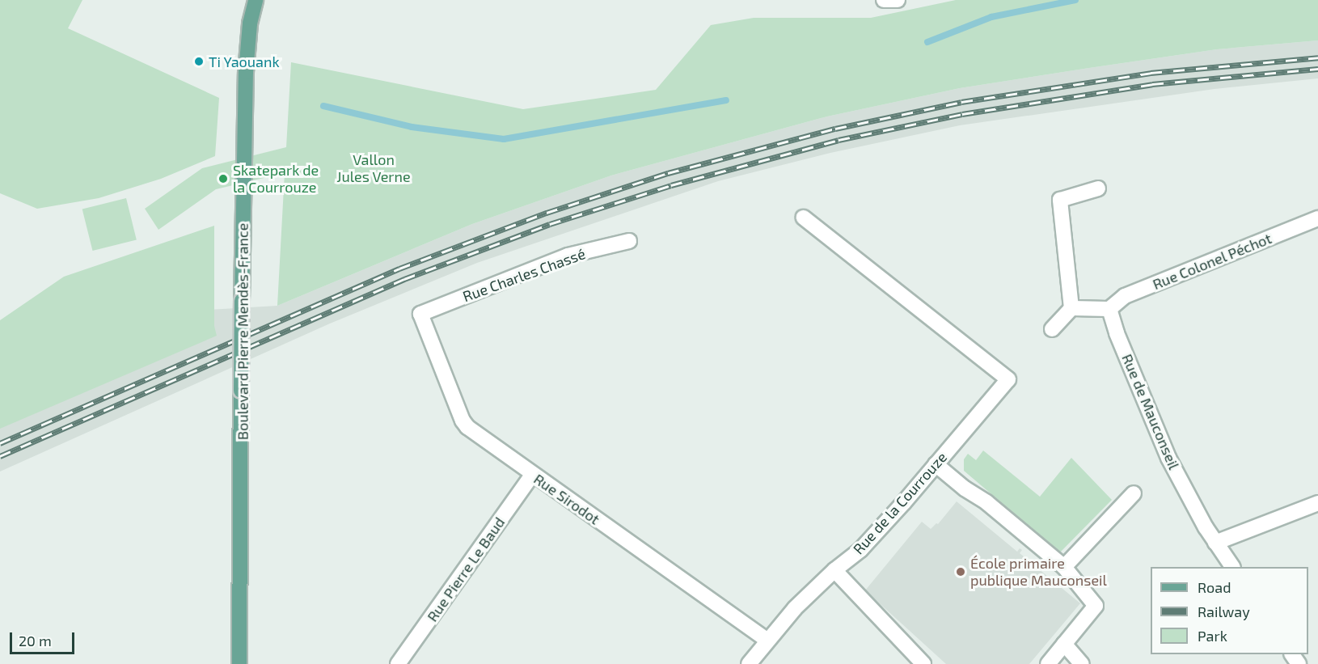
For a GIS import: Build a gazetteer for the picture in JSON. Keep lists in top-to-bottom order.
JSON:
{
  "streets": {
    "main road": ["Boulevard Pierre Mendès-France"],
    "street": [
      "Rue Colonel Péchot",
      "Rue Charles Chassé",
      "Rue de Mauconseil",
      "Rue Sirodot",
      "Rue de la Courrouze",
      "Rue Pierre Le Baud"
    ]
  },
  "crossings": [
    ["Rue Colonel Péchot", "Rue de Mauconseil"],
    ["Rue Charles Chassé", "Rue Sirodot"],
    ["Rue Sirodot", "Rue de la Courrouze"],
    ["Rue Sirodot", "Rue Pierre Le Baud"]
  ],
  "parks": ["Vallon Jules Verne"],
  "places": ["Ti Yaouank", "Skatepark de la Courrouze", "École primaire publique Mauconseil"],
  "legend": ["Road", "Railway", "Park"],
  "scale_bar": "20 m"
}
